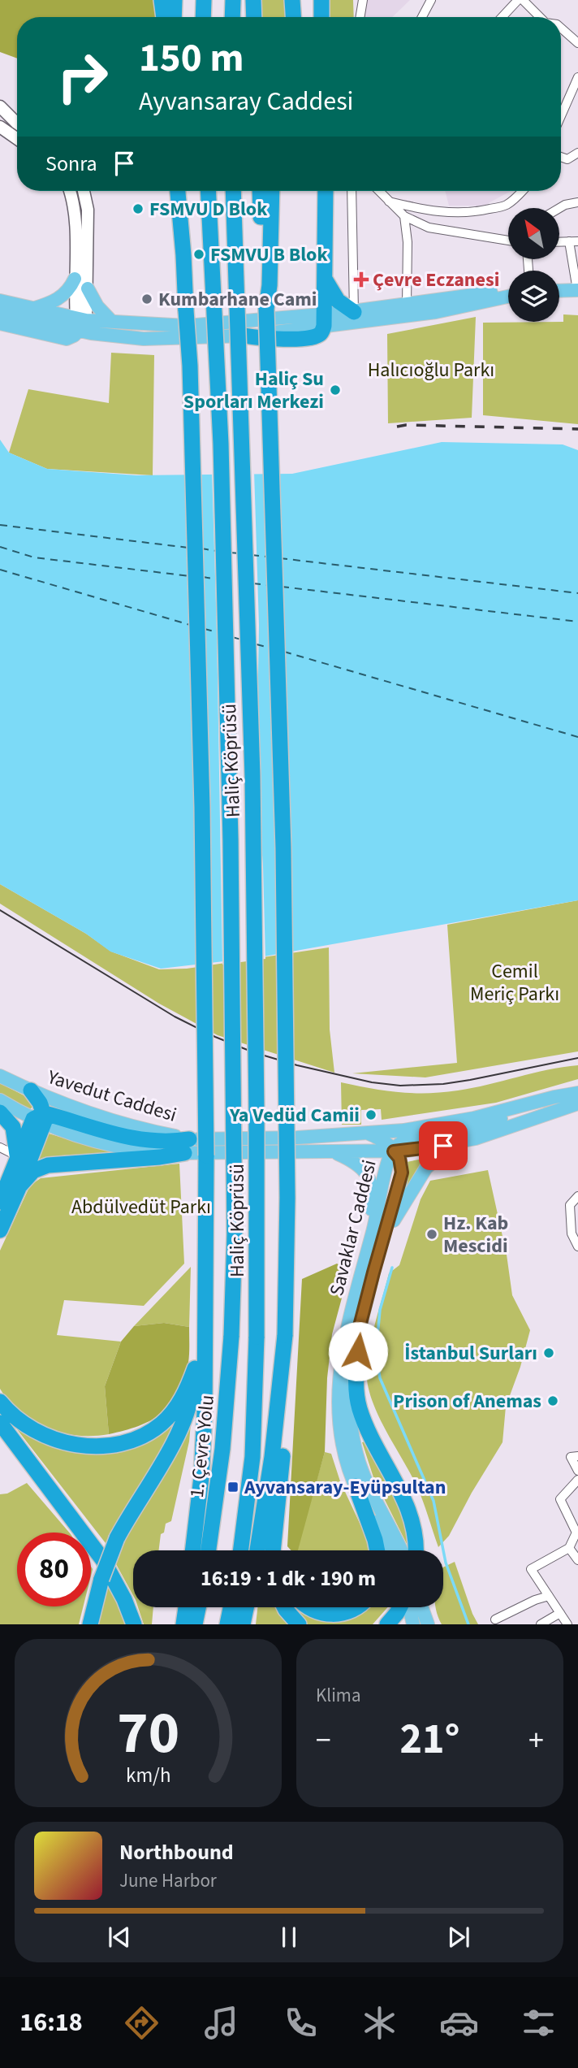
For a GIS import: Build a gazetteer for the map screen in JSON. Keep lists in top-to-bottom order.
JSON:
{
  "streets": {
    "highway": ["Haliç Köprüsü", "1. Çevre Yolu"],
    "main road": ["Yavedut Caddesi", "Savaklar Caddesi"]
  },
  "crossings": [
    ["Haliç Köprüsü", "1. Çevre Yolu"],
    ["Yavedut Caddesi", "Savaklar Caddesi"]
  ],
  "parks": ["Halıcıoğlu Parkı", "Cemil Meriç Parkı", "Abdülvedüt Parkı"],
  "places": {
    "other": [
      "FSMVU D Blok",
      "FSMVU B Blok",
      "Kumbarhane Cami",
      "Haliç Su Sporları Merkezi",
      "Ya Vedüd Camii",
      "Hz. Kab Mescidi",
      "İstanbul Surları",
      "Prison of Anemas"
    ],
    "health": ["Çevre Eczanesi"],
    "transit": ["Ayvansaray-Eyüpsultan"]
  },
  "north": "top left",
  "page": {
    "turn": ["150 m", "Ayvansaray Caddesi"],
    "then": "Sonra",
    "limit": "80",
    "trip": "16:19 · 1 dk · 190 m",
    "tile": "Klima",
    "heat": ["−", "21°", "+"],
    "song": ["Northbound", "June Harbor"],
    "tabs": "16:18",
    "gauge": ["70", "km/h"]
  }
}
